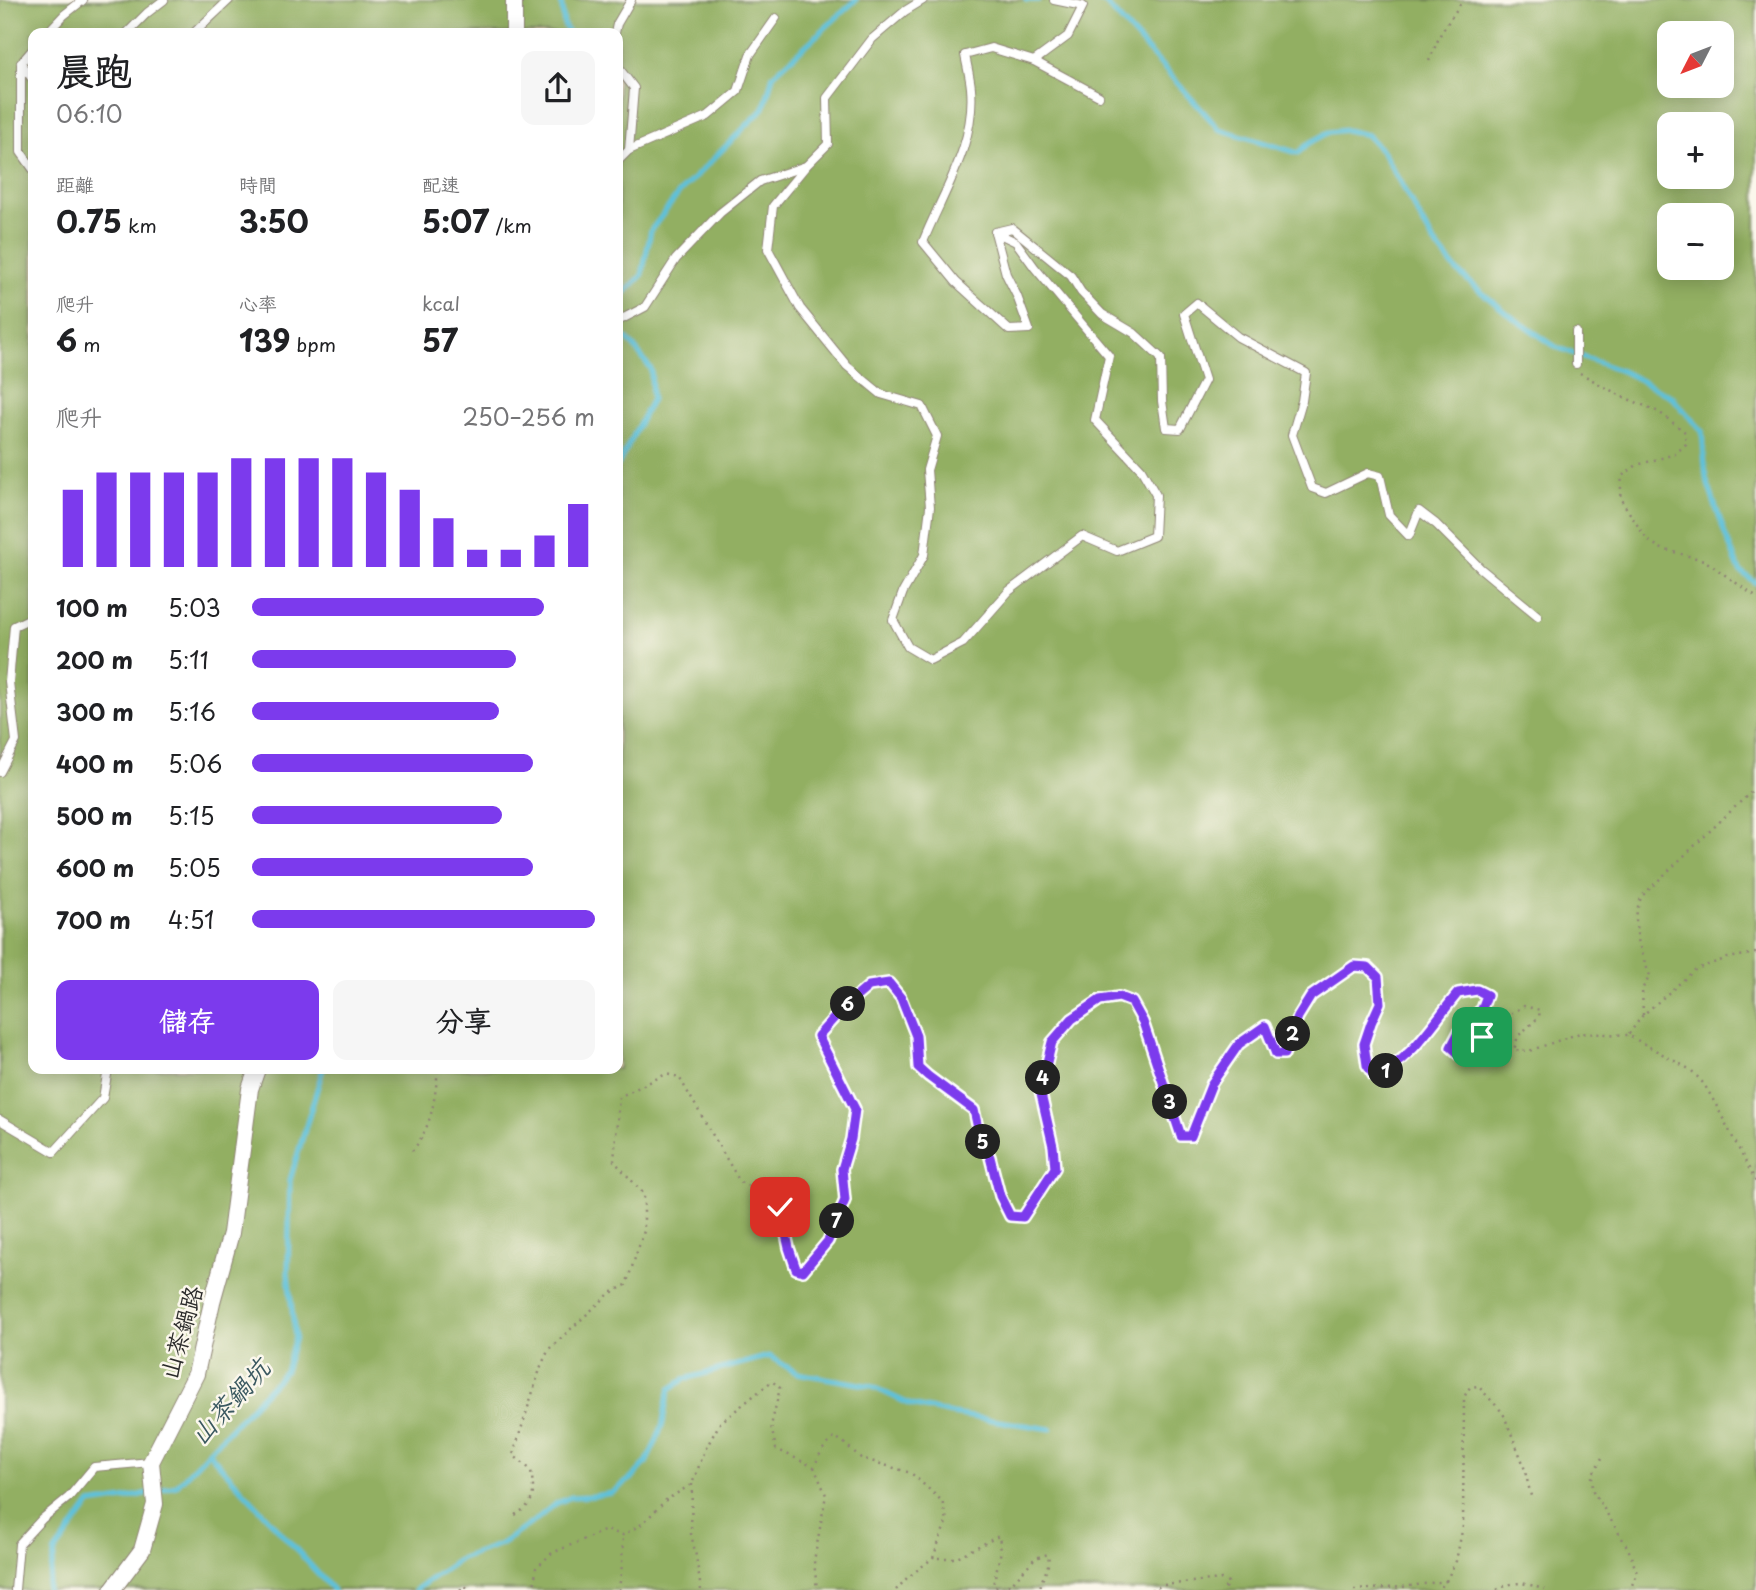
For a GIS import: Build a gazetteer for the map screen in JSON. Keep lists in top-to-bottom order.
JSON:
{
  "streets": {
    "street": ["山茶鍋路"]
  },
  "water": ["山茶鍋坑"],
  "north": "bottom left",
  "page": {
    "map_buttons": ["+", "−"],
    "heading": ["晨跑", "06:10"],
    "stats": [
      ["距離", "0.75 km"],
      ["時間", "3:50"],
      ["配速", "5:07 /km"],
      ["爬升", "6 m"],
      ["心率", "139 bpm"],
      ["kcal", "57"]
    ],
    "chart": ["爬升", "250–256 m"],
    "list": [
      {
        "name": "100 m",
        "note": "5:03"
      },
      {
        "name": "200 m",
        "note": "5:11"
      },
      {
        "name": "300 m",
        "note": "5:16"
      },
      {
        "name": "400 m",
        "note": "5:06"
      },
      {
        "name": "500 m",
        "note": "5:15"
      },
      {
        "name": "600 m",
        "note": "5:05"
      },
      {
        "name": "700 m",
        "note": "4:51"
      }
    ],
    "buttons": ["儲存", "分享"],
    "pins": [
      "6",
      "2",
      "1",
      "4",
      "3",
      "5",
      "7"
    ]
  }
}
